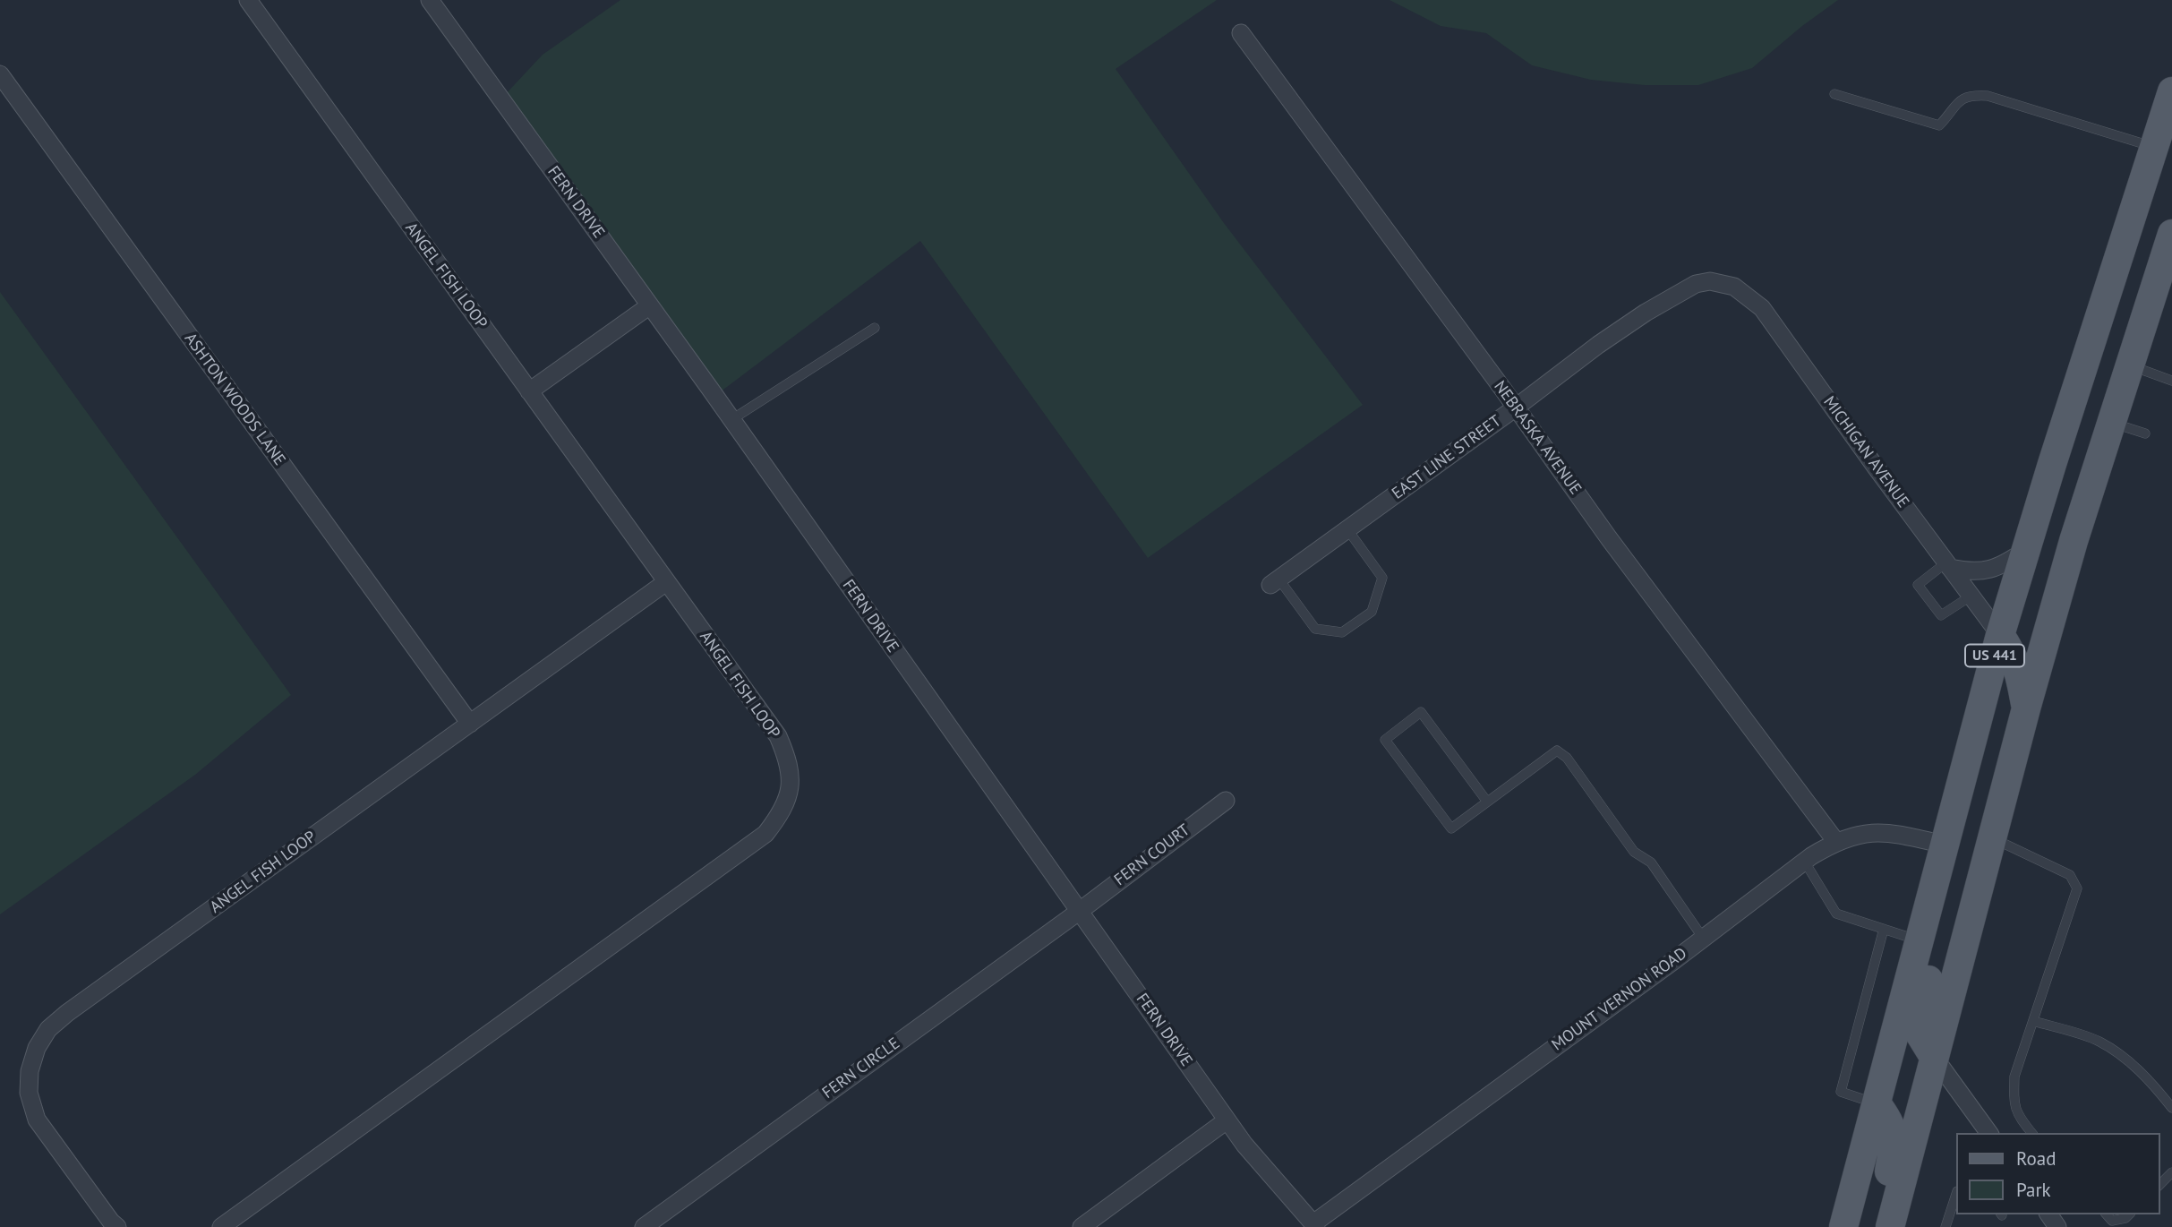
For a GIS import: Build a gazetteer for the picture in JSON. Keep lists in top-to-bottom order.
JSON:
{
  "streets": {
    "main road": ["US 441"],
    "street": [
      "FERN DRIVE",
      "ANGEL FISH LOOP",
      "ASHTON WOODS LANE",
      "NEBRASKA AVENUE",
      "MICHIGAN AVENUE",
      "EAST LINE STREET",
      "FERN COURT",
      "MOUNT VERNON ROAD",
      "FERN CIRCLE"
    ]
  },
  "crossings": [
    ["FERN DRIVE", "FERN COURT"],
    ["FERN DRIVE", "MOUNT VERNON ROAD"],
    ["FERN DRIVE", "FERN CIRCLE"],
    ["ANGEL FISH LOOP", "ASHTON WOODS LANE"],
    ["NEBRASKA AVENUE", "EAST LINE STREET"],
    ["NEBRASKA AVENUE", "MOUNT VERNON ROAD"],
    ["MICHIGAN AVENUE", "EAST LINE STREET"],
    ["MICHIGAN AVENUE", "US 441"],
    ["US 441", "MOUNT VERNON ROAD"],
    ["FERN COURT", "FERN CIRCLE"]
  ],
  "legend": ["Road", "Park"]
}
